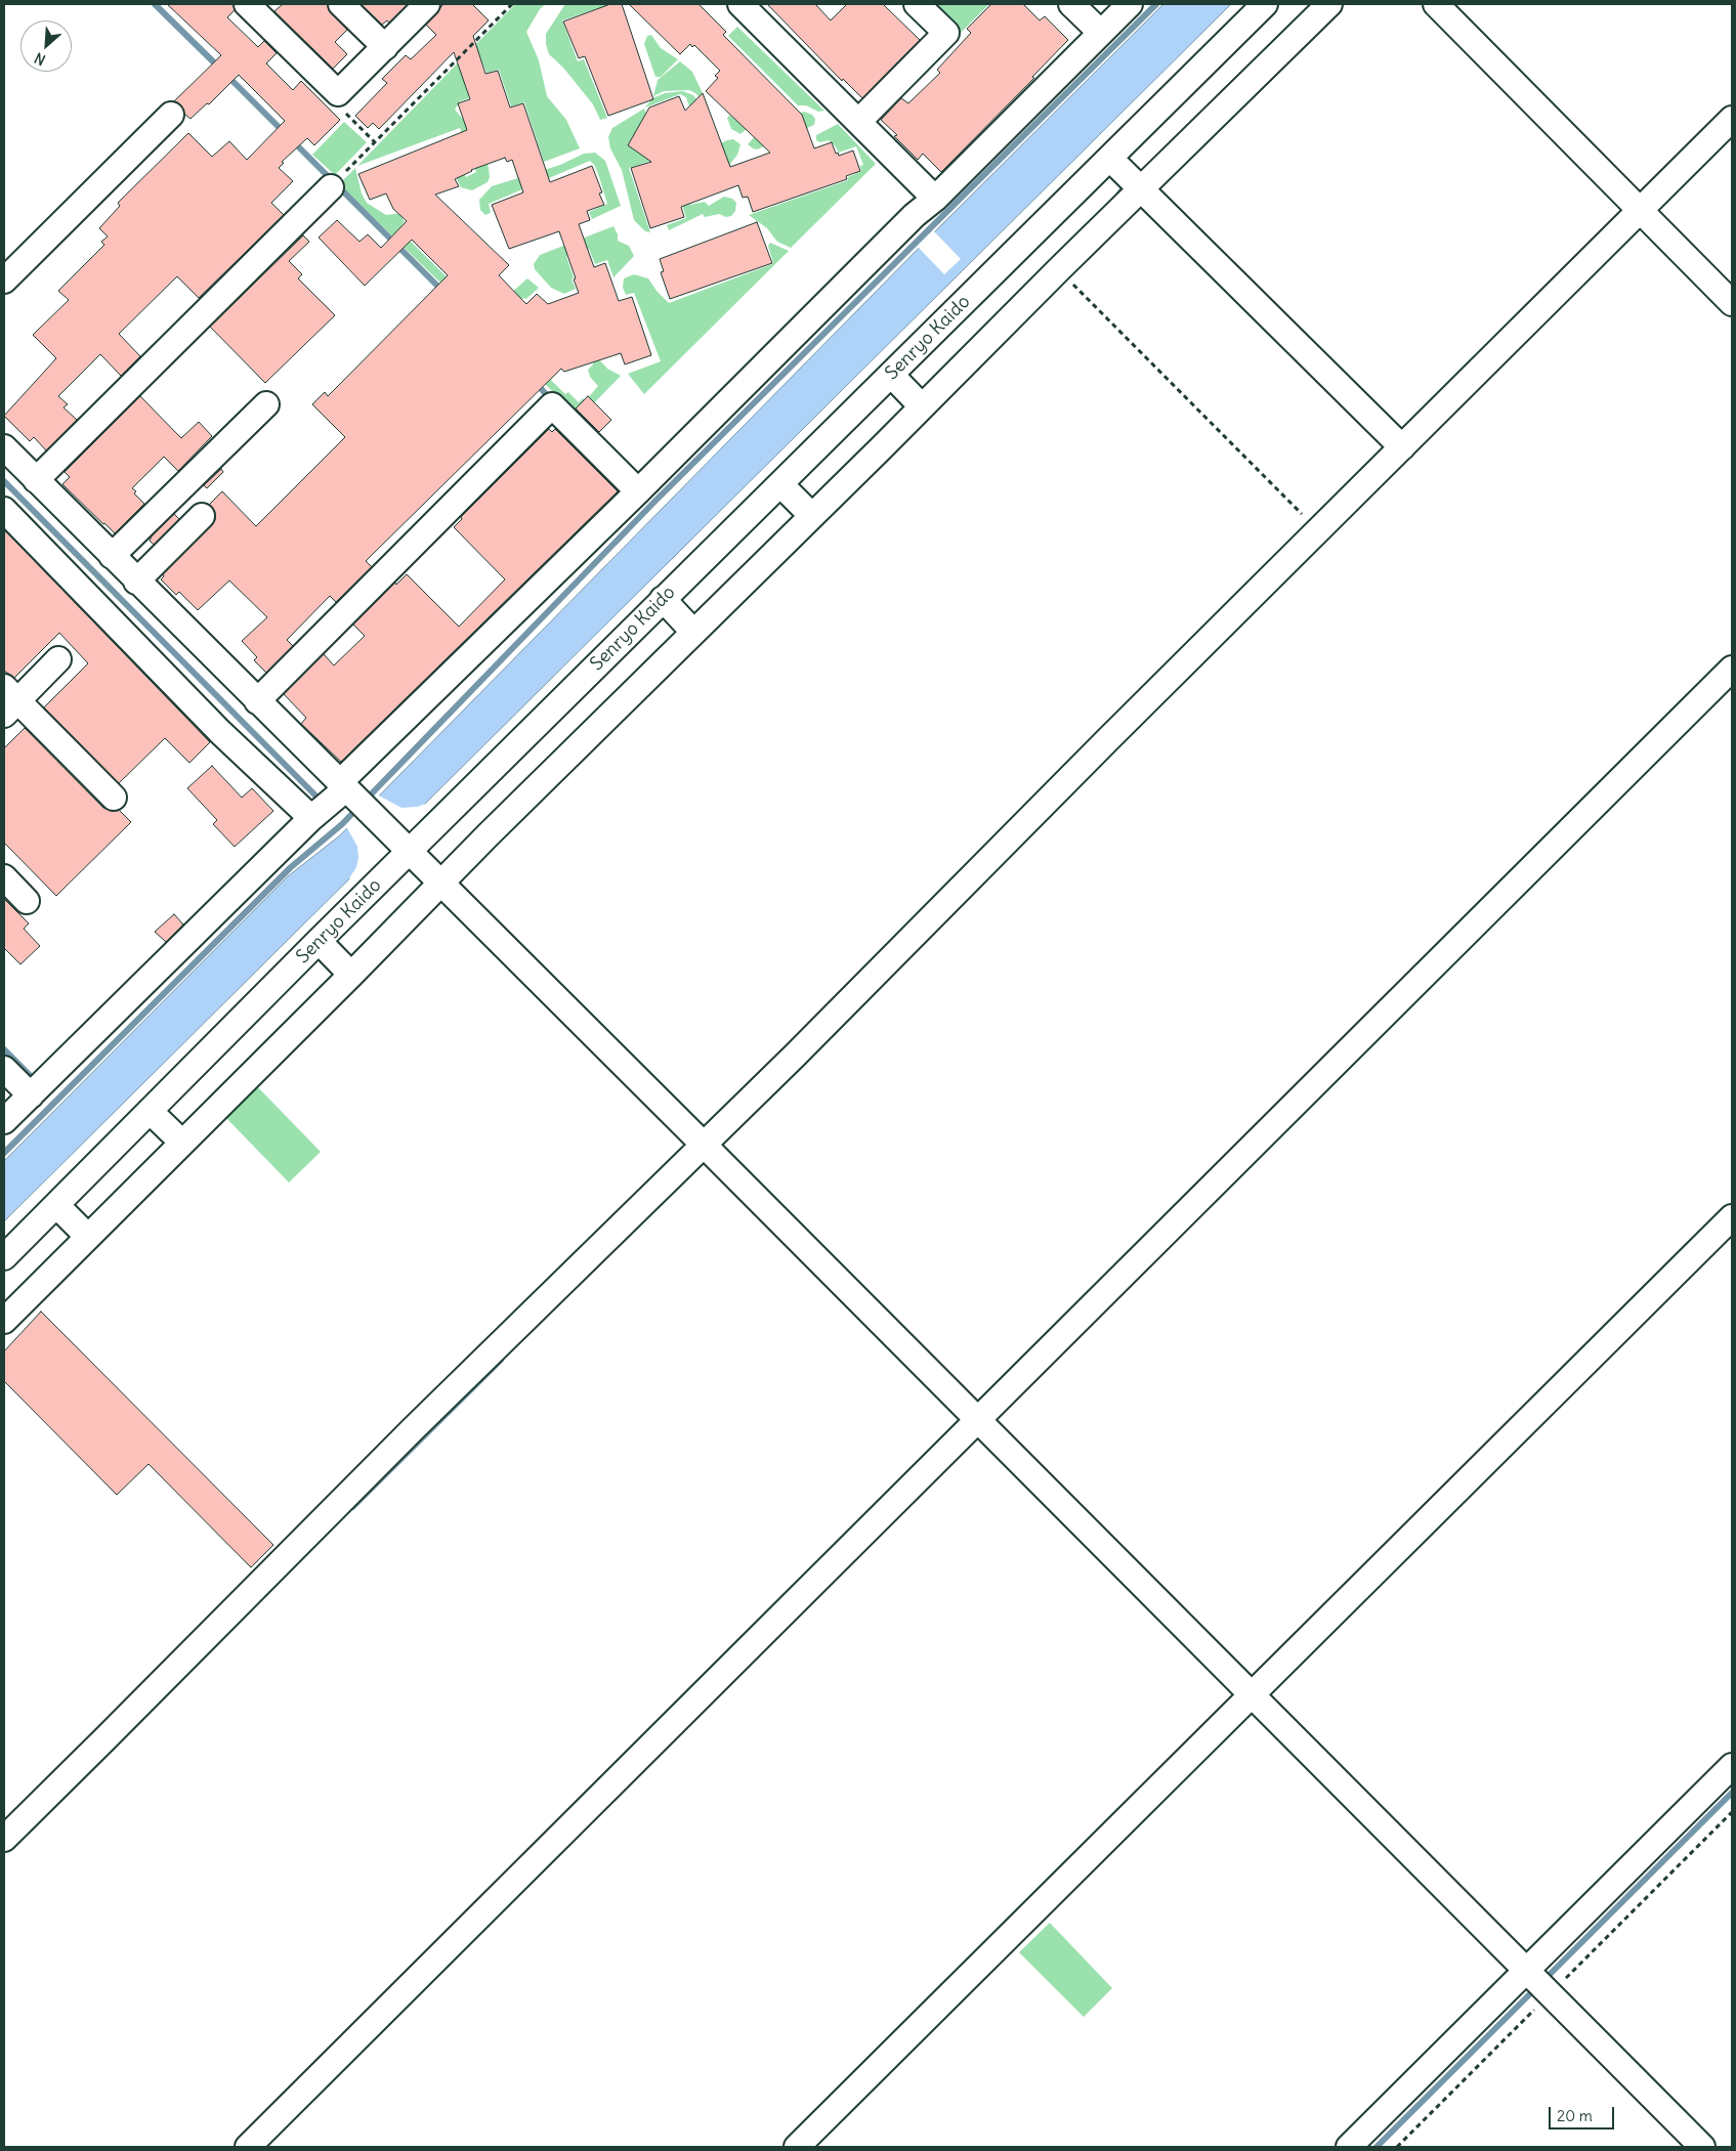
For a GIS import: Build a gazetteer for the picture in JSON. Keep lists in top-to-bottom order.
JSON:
{
  "streets": {
    "street": ["Senryo Kaido"]
  },
  "scale_bar": "20 m",
  "north": "bottom left"
}
